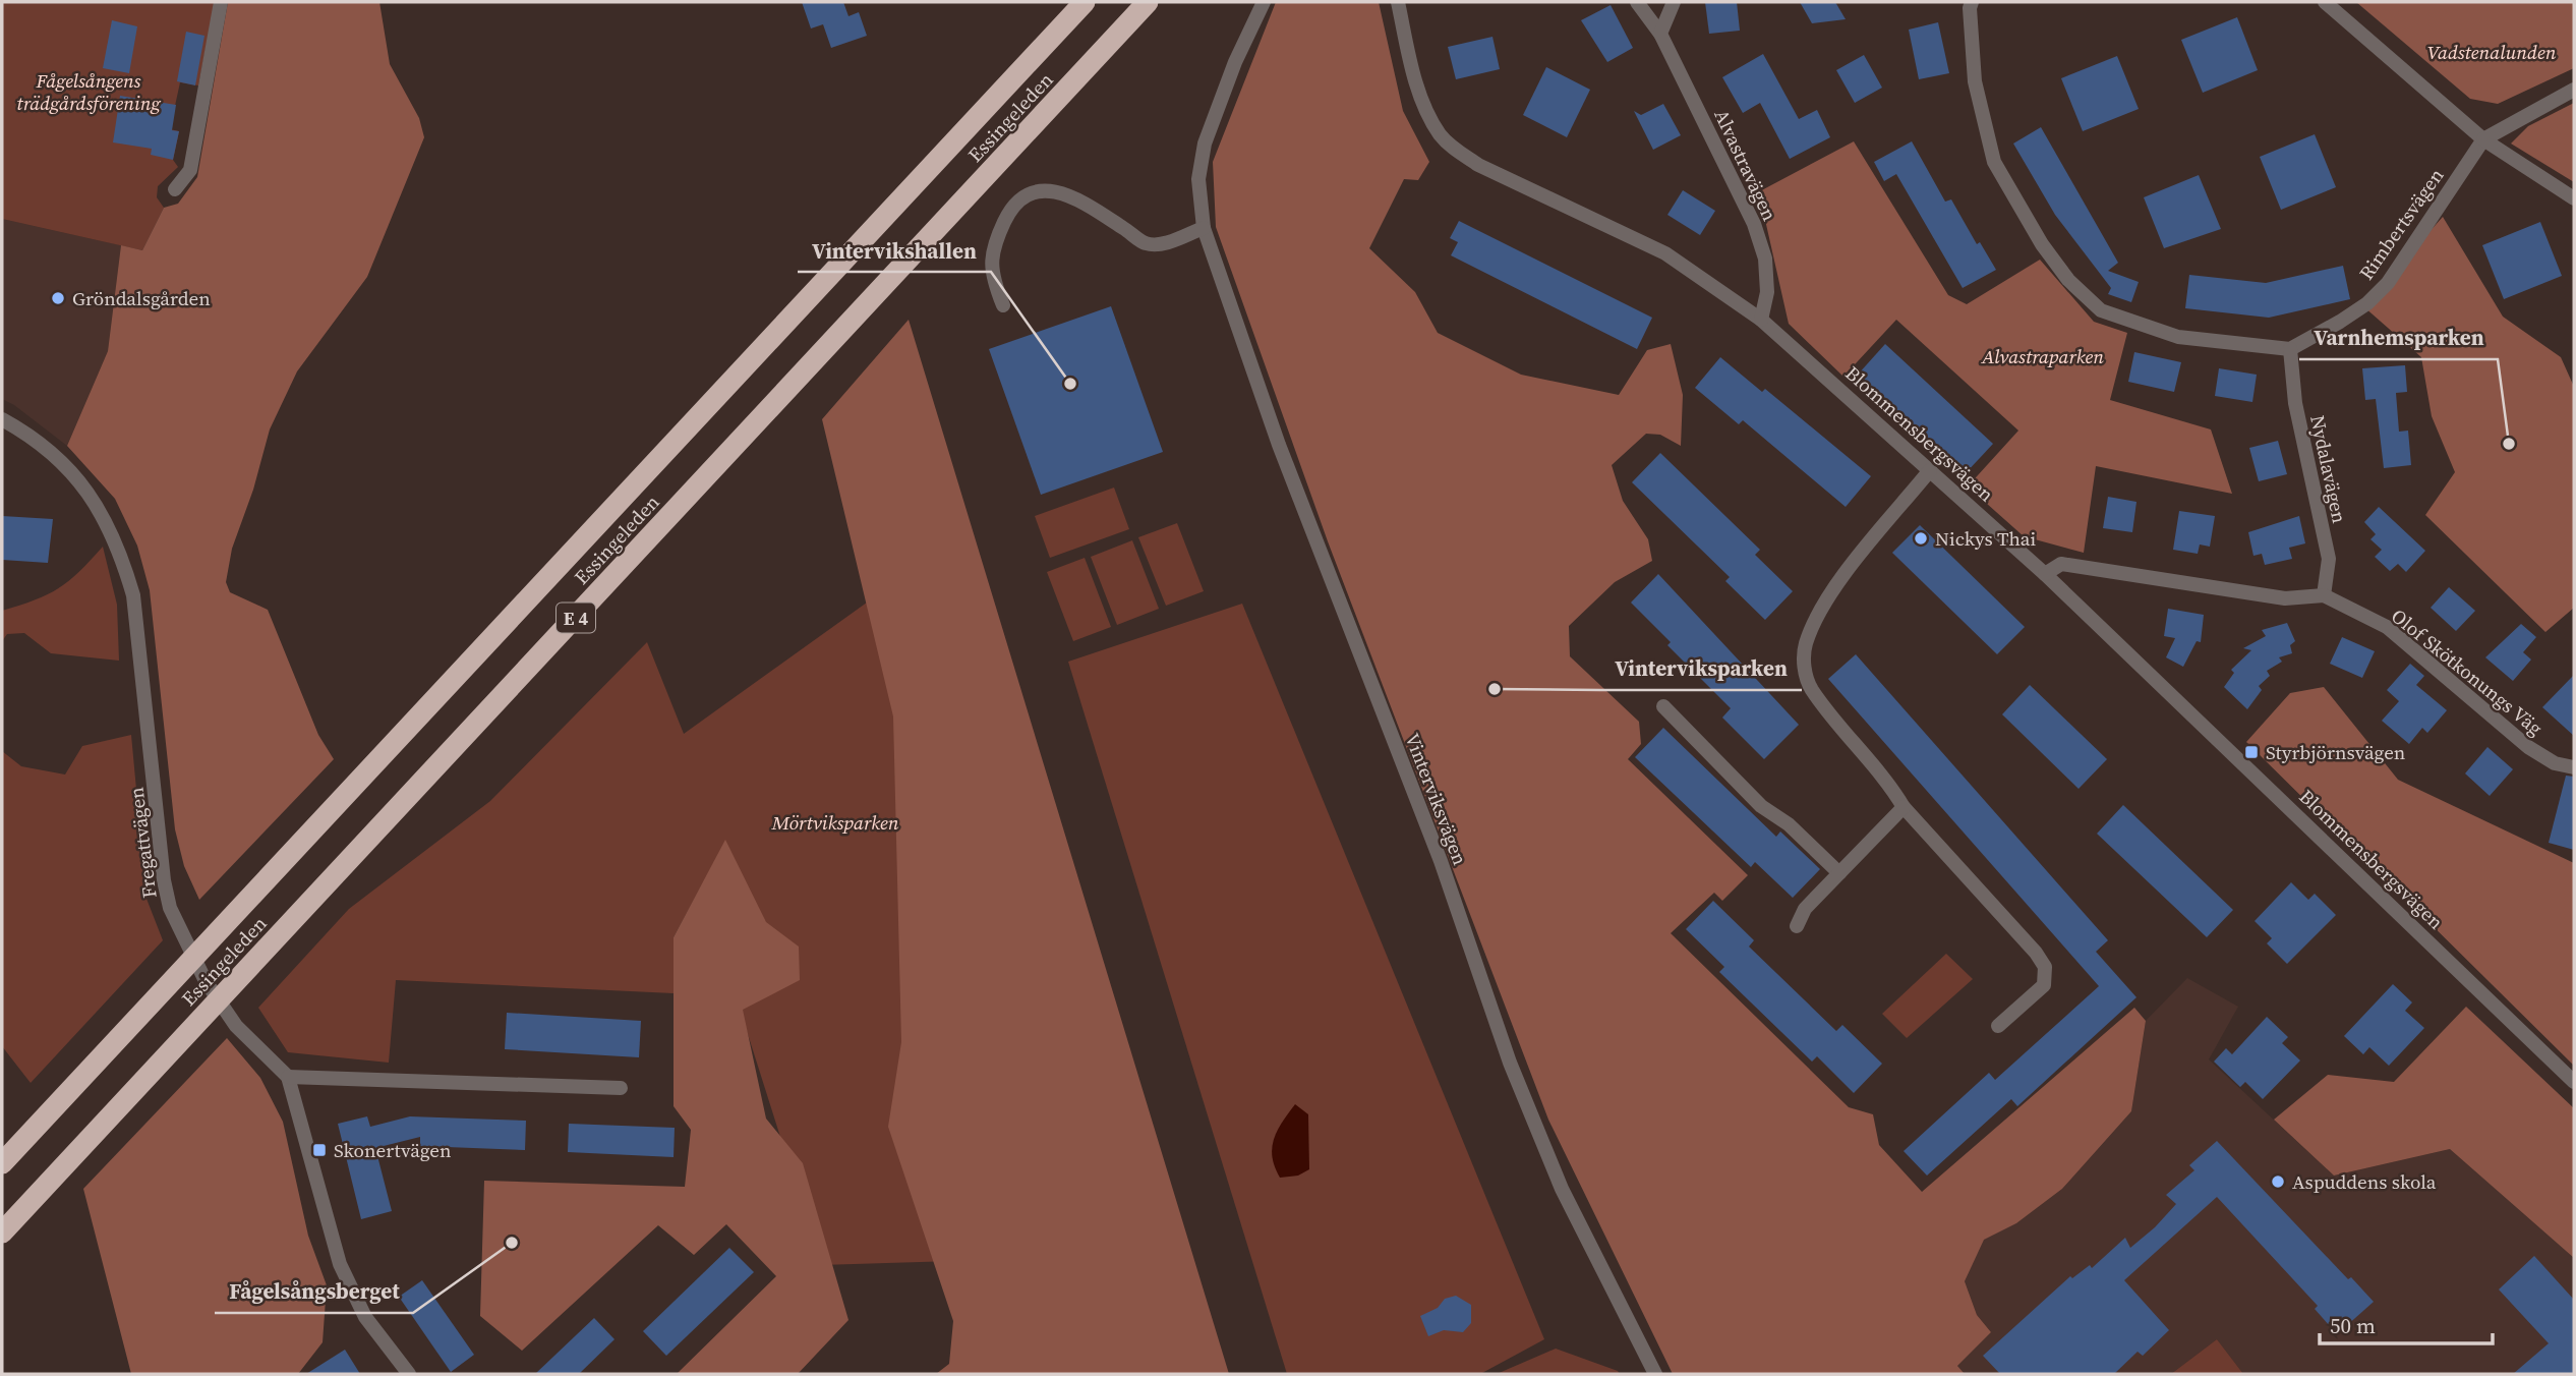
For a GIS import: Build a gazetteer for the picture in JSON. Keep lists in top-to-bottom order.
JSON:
{
  "streets": {
    "highway": ["Essingeleden", "E 4"],
    "street": [
      "Alvastravägen",
      "Rimbertsvägen",
      "Blommensbergsvägen",
      "Nydalavägen",
      "Olof Skötkonungs Väg",
      "Vinterviksvägen",
      "Fregattvägen"
    ]
  },
  "crossings": [
    ["Alvastravägen", "Blommensbergsvägen"],
    ["Rimbertsvägen", "Nydalavägen"],
    ["Nydalavägen", "Olof Skötkonungs Väg"]
  ],
  "parks": [
    "Vadstenalunden",
    "Fågelsångens trädgårdsförening",
    "Alvastraparken",
    "Mörtviksparken"
  ],
  "places": {
    "other": [
      "Gröndalsgården",
      "Vintervikshallen",
      "Varnhemsparken",
      "Nickys Thai",
      "Vinterviksparken",
      "Aspuddens skola",
      "Fågelsångsberget"
    ],
    "transit": ["Styrbjörnsvägen", "Skonertvägen"]
  },
  "scale_bar": "50 m"
}
